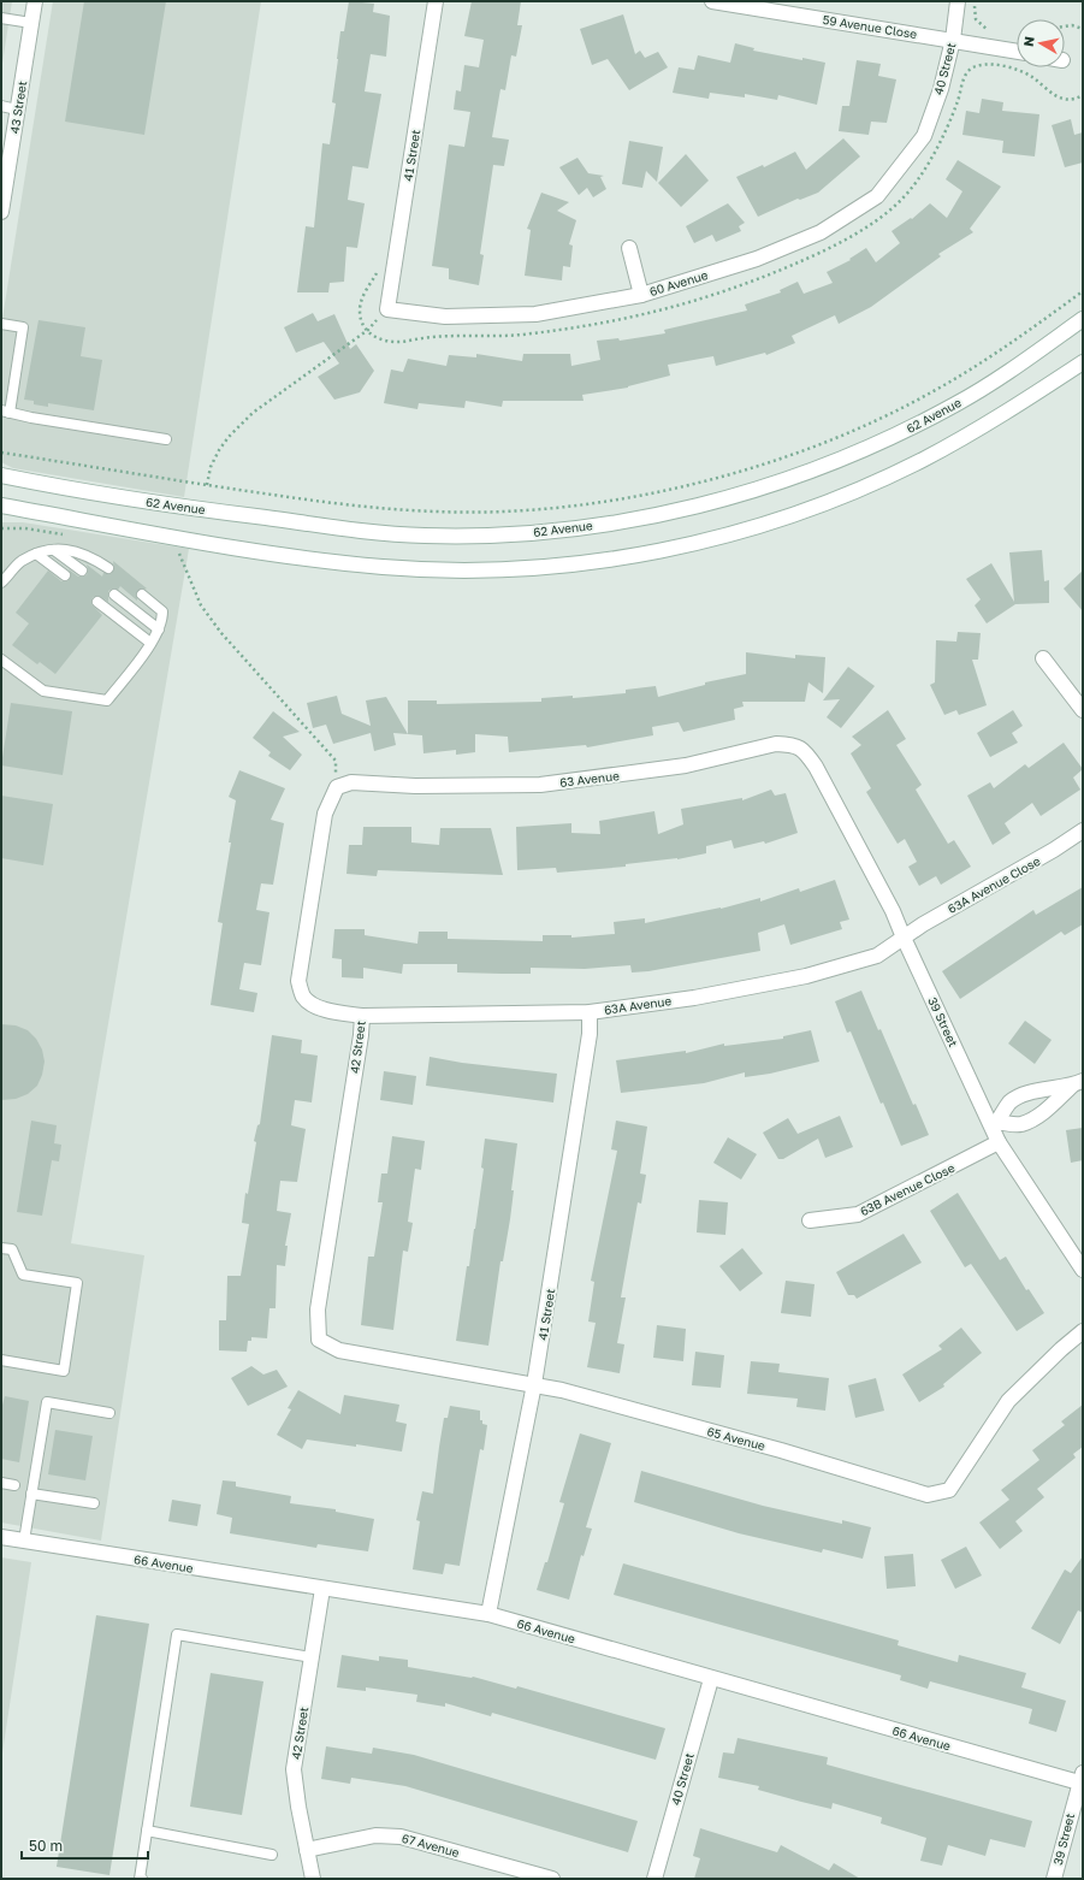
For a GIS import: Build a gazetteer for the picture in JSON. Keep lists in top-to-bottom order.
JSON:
{
  "streets": {
    "street": [
      "59 Avenue Close",
      "40 Street",
      "43 Street",
      "41 Street",
      "60 Avenue",
      "62 Avenue",
      "63 Avenue",
      "63A Avenue Close",
      "63A Avenue",
      "39 Street",
      "42 Street",
      "63B Avenue Close",
      "65 Avenue",
      "66 Avenue",
      "67 Avenue"
    ]
  },
  "crossings": [
    ["59 Avenue Close", "40 Street"],
    ["40 Street", "60 Avenue"],
    ["40 Street", "66 Avenue"],
    ["41 Street", "60 Avenue"],
    ["41 Street", "63A Avenue"],
    ["41 Street", "65 Avenue"],
    ["41 Street", "66 Avenue"],
    ["63 Avenue", "39 Street"],
    ["63 Avenue", "42 Street"],
    ["63A Avenue Close", "63A Avenue"],
    ["63A Avenue Close", "39 Street"],
    ["63A Avenue", "39 Street"],
    ["63A Avenue", "42 Street"],
    ["39 Street", "63B Avenue Close"],
    ["39 Street", "66 Avenue"],
    ["42 Street", "65 Avenue"],
    ["42 Street", "66 Avenue"],
    ["42 Street", "67 Avenue"]
  ],
  "scale_bar": "50 m",
  "north": "left"
}
